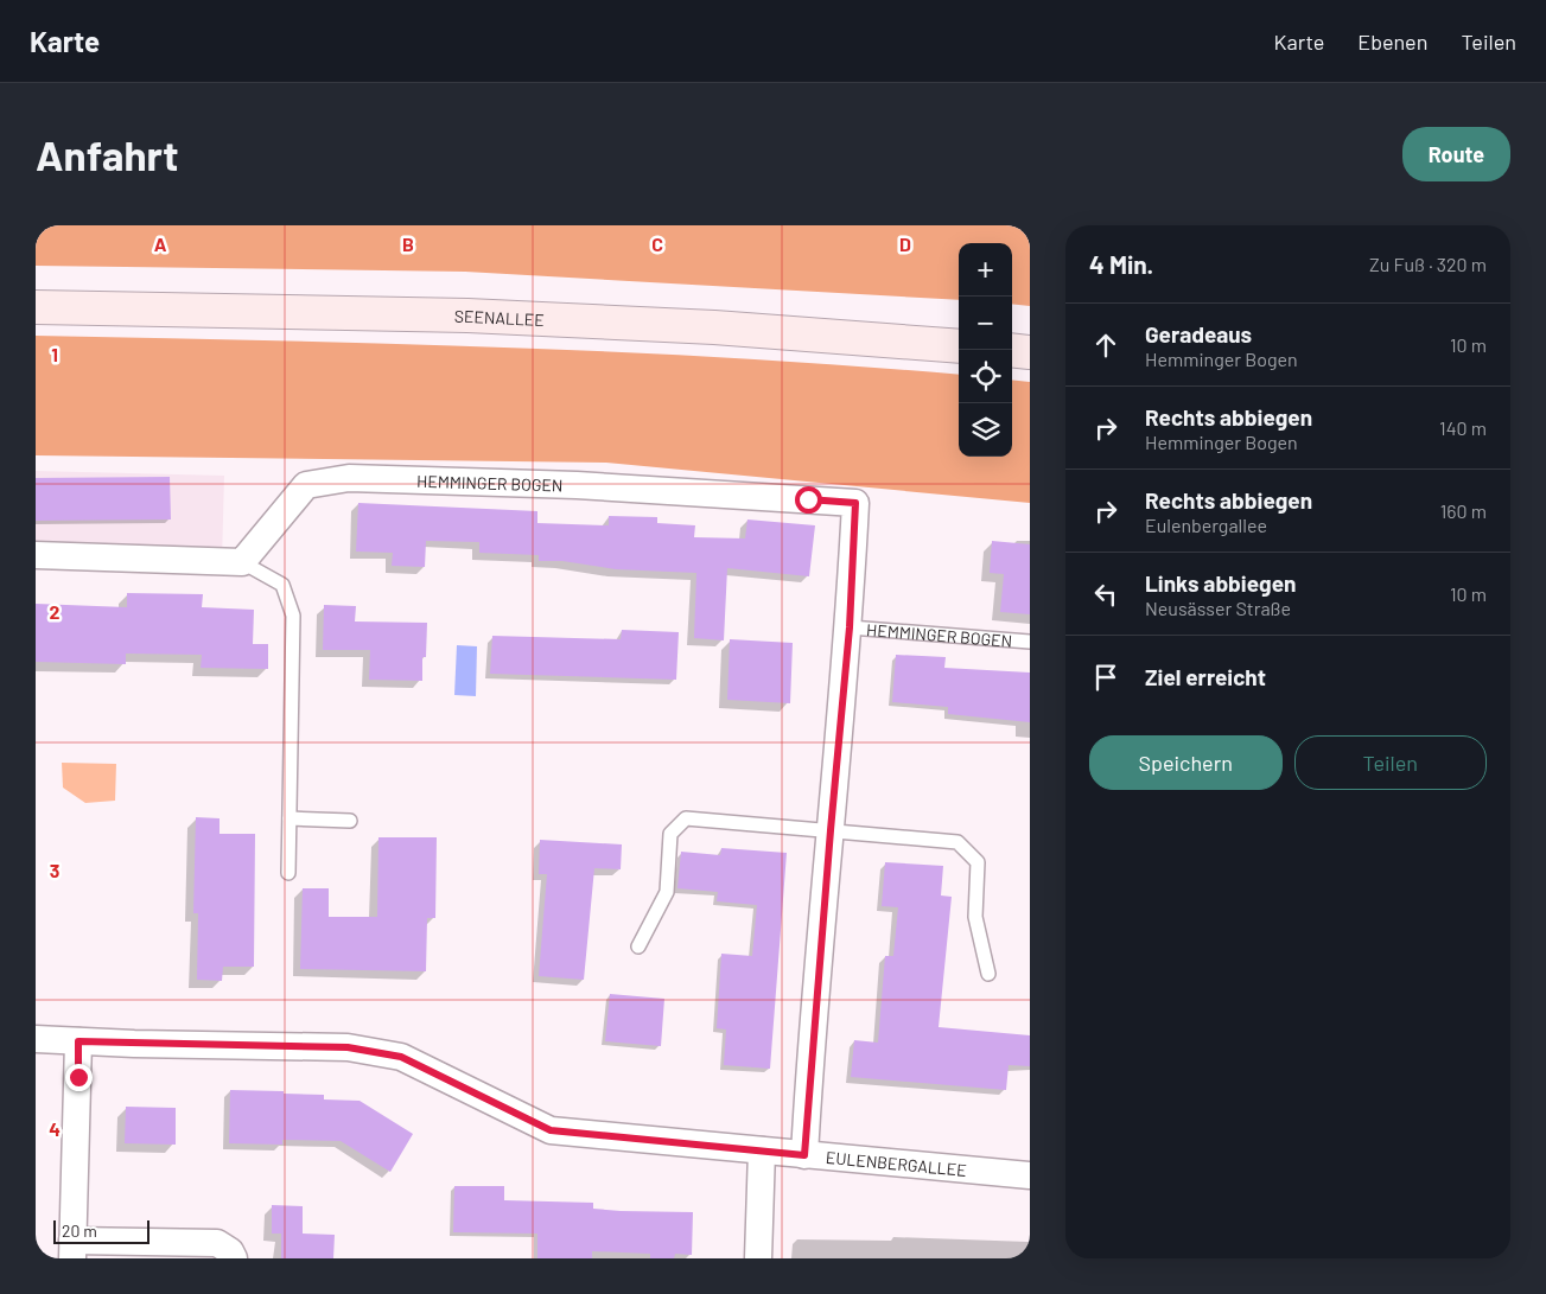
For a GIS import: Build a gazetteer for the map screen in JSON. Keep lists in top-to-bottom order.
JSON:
{
  "streets": {
    "main road": ["SEENALLEE"],
    "street": ["HEMMINGER BOGEN", "EULENBERGALLEE"]
  },
  "crossings": [
    ["HEMMINGER BOGEN", "EULENBERGALLEE"]
  ],
  "scale_bar": "20 m",
  "page": {
    "header": "Karte",
    "nav": ["Karte", "Ebenen", "Teilen"],
    "buttons": [
      "Route",
      ["Speichern", "Teilen"]
    ],
    "title": "Anfahrt",
    "heading": ["4 Min.", "Zu Fuß · 320 m"],
    "map_buttons": ["+", "−"],
    "list": [
      ["Geradeaus", "Hemminger Bogen", "10 m"],
      ["Rechts abbiegen", "Hemminger Bogen", "140 m"],
      ["Rechts abbiegen", "Eulenbergallee", "160 m"],
      ["Links abbiegen", "Neusässer Straße", "10 m"],
      "Ziel erreicht"
    ],
    "scale": "20 m"
  },
  "grid": {
    "columns": [
      "A",
      "B",
      "C",
      "D"
    ],
    "rows": [
      "1",
      "2",
      "3",
      "4"
    ]
  }
}
